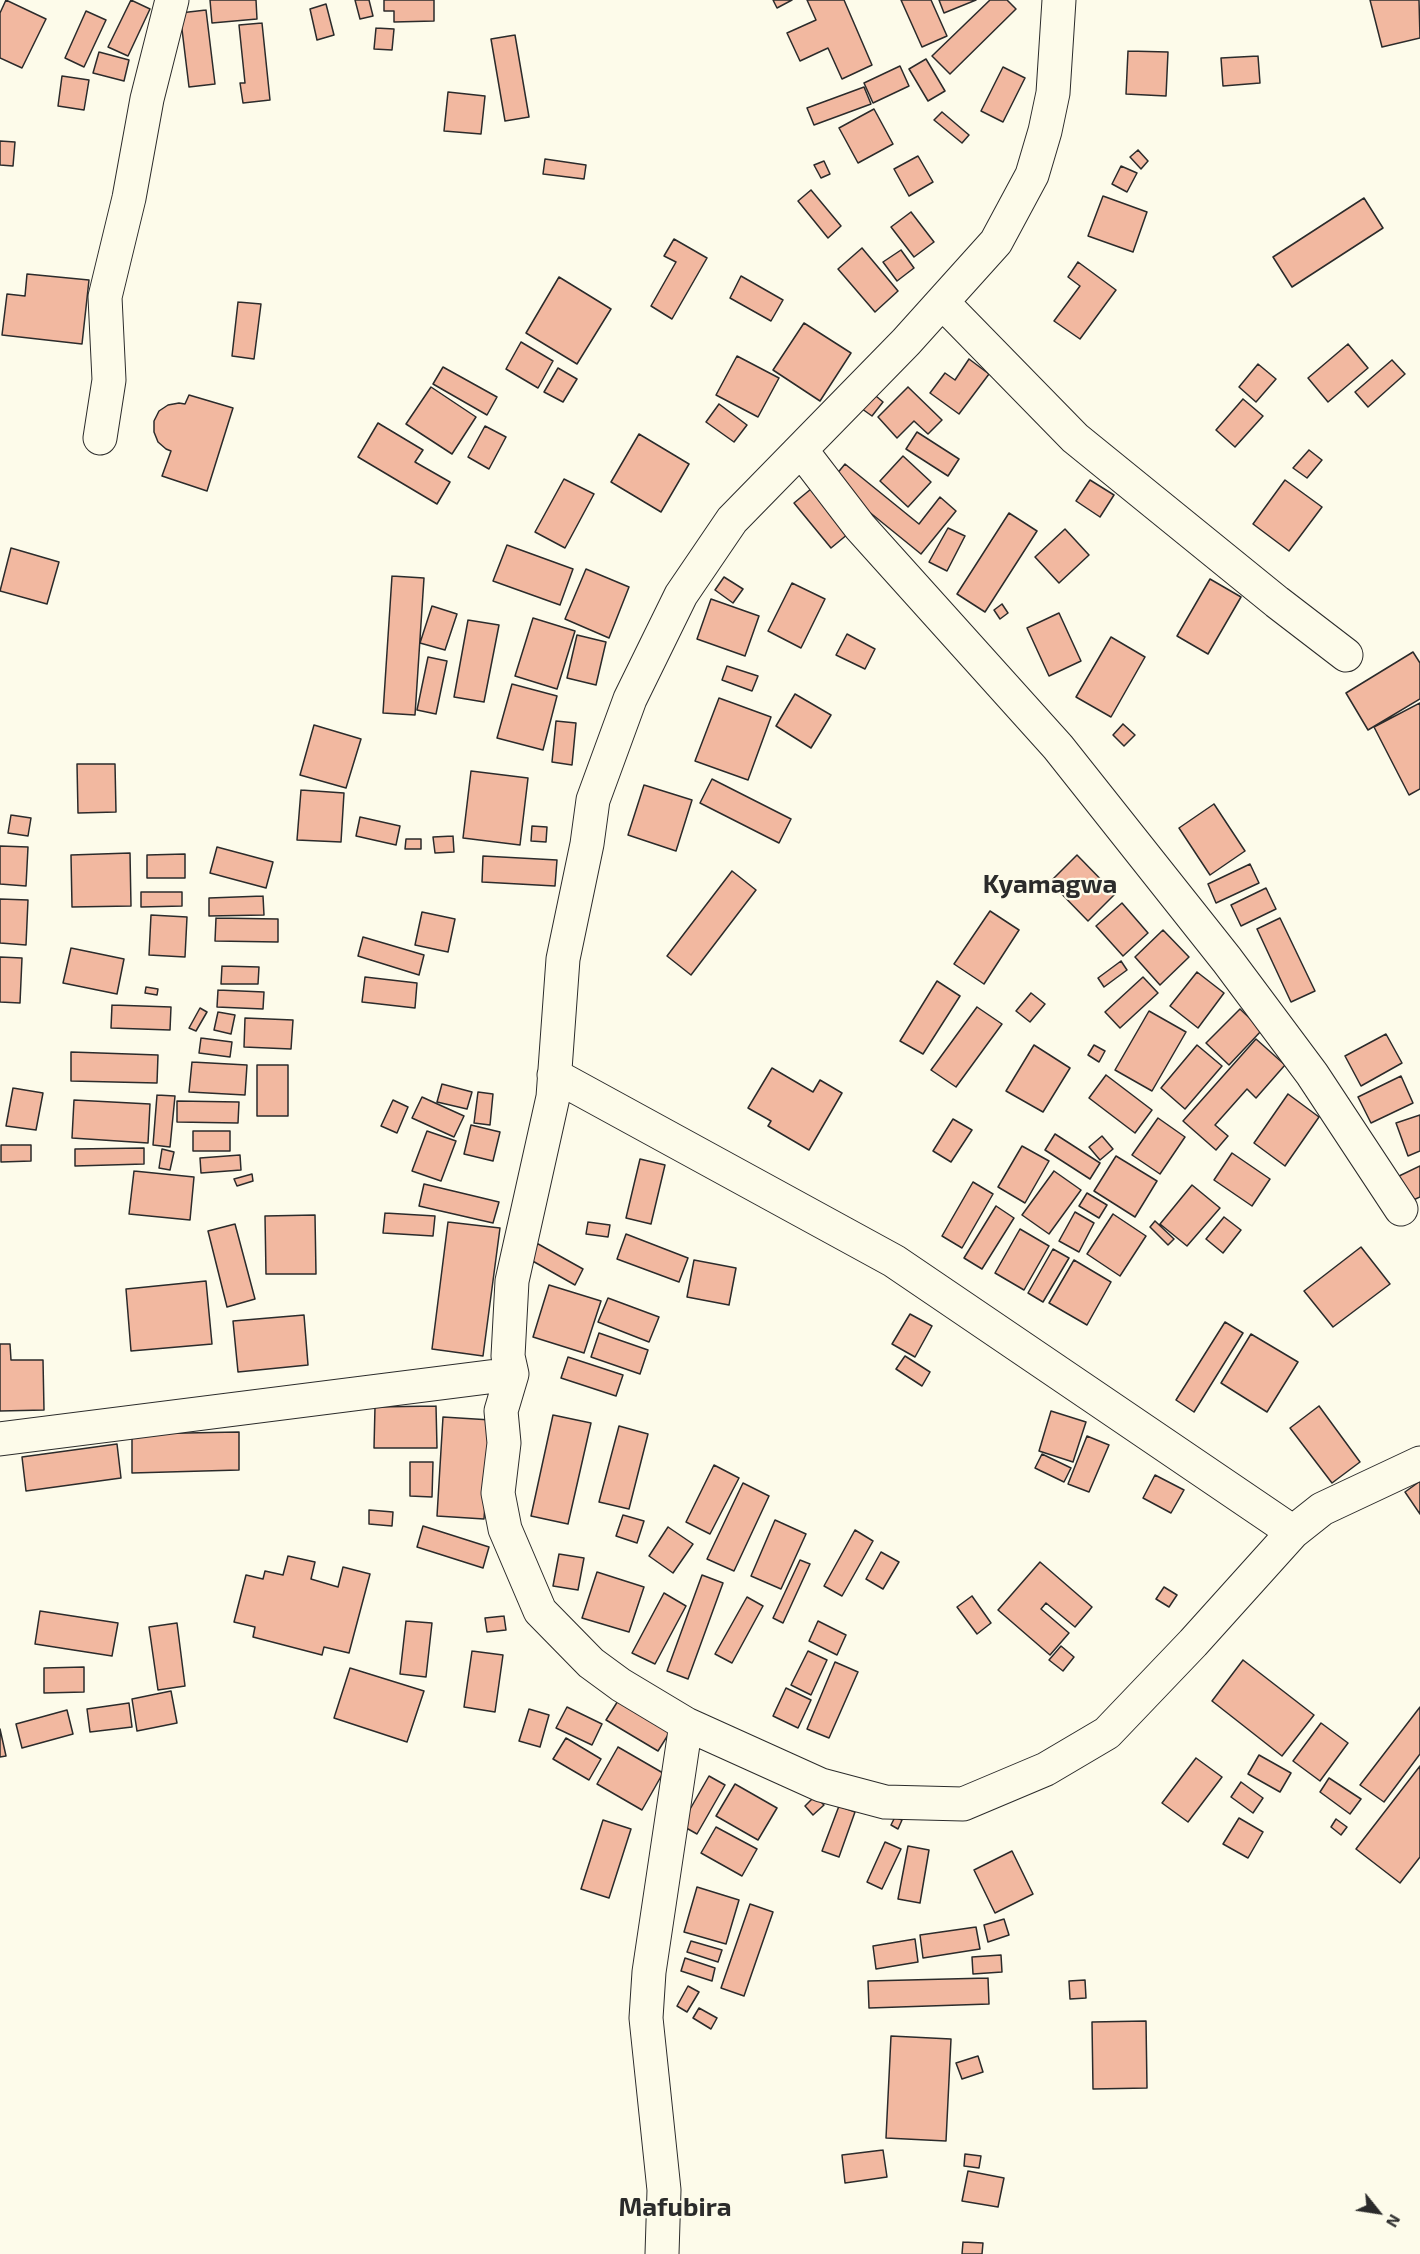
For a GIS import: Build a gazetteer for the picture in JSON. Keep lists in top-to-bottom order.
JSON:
{
  "districts": ["Kyamagwa", "Mafubira"],
  "north": "bottom right"
}
